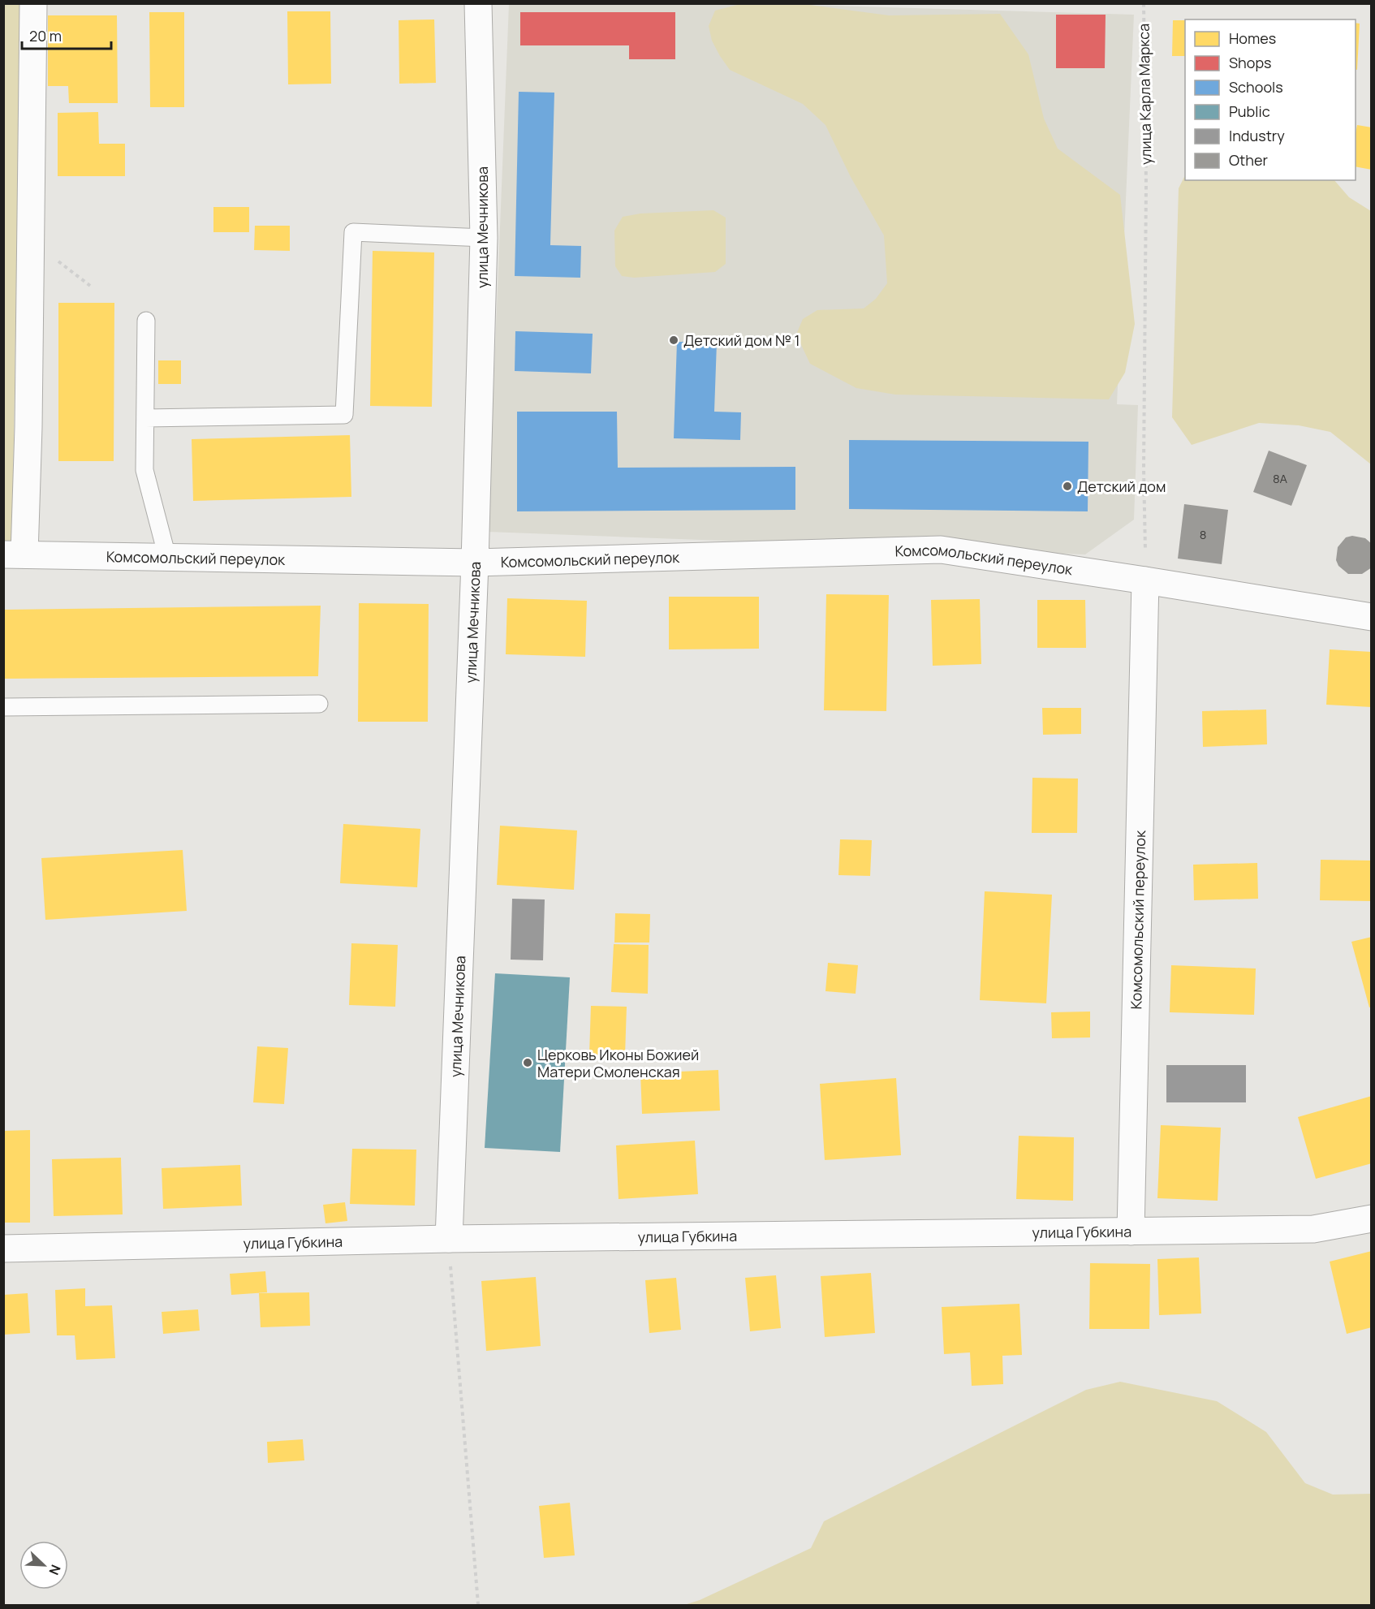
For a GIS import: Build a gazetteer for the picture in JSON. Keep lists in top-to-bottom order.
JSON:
{
  "streets": {
    "street": ["улица Мечникова", "Комсомольский переулок", "улица Губкина"],
    "path": ["улица Карла Маркса"]
  },
  "crossings": [
    ["улица Карла Маркса", "Комсомольский переулок"],
    ["улица Мечникова", "Комсомольский переулок"],
    ["улица Мечникова", "улица Губкина"],
    ["Комсомольский переулок", "улица Губкина"]
  ],
  "places": ["Детский дом № 1", "Детский дом", "Церковь Иконы Божией Матери Смоленская"],
  "house_numbers": ["8А", "8"],
  "legend": [
    "Homes",
    "Shops",
    "Schools",
    "Public",
    "Industry",
    "Other"
  ],
  "scale_bar": "20 m",
  "north": "bottom right"
}
